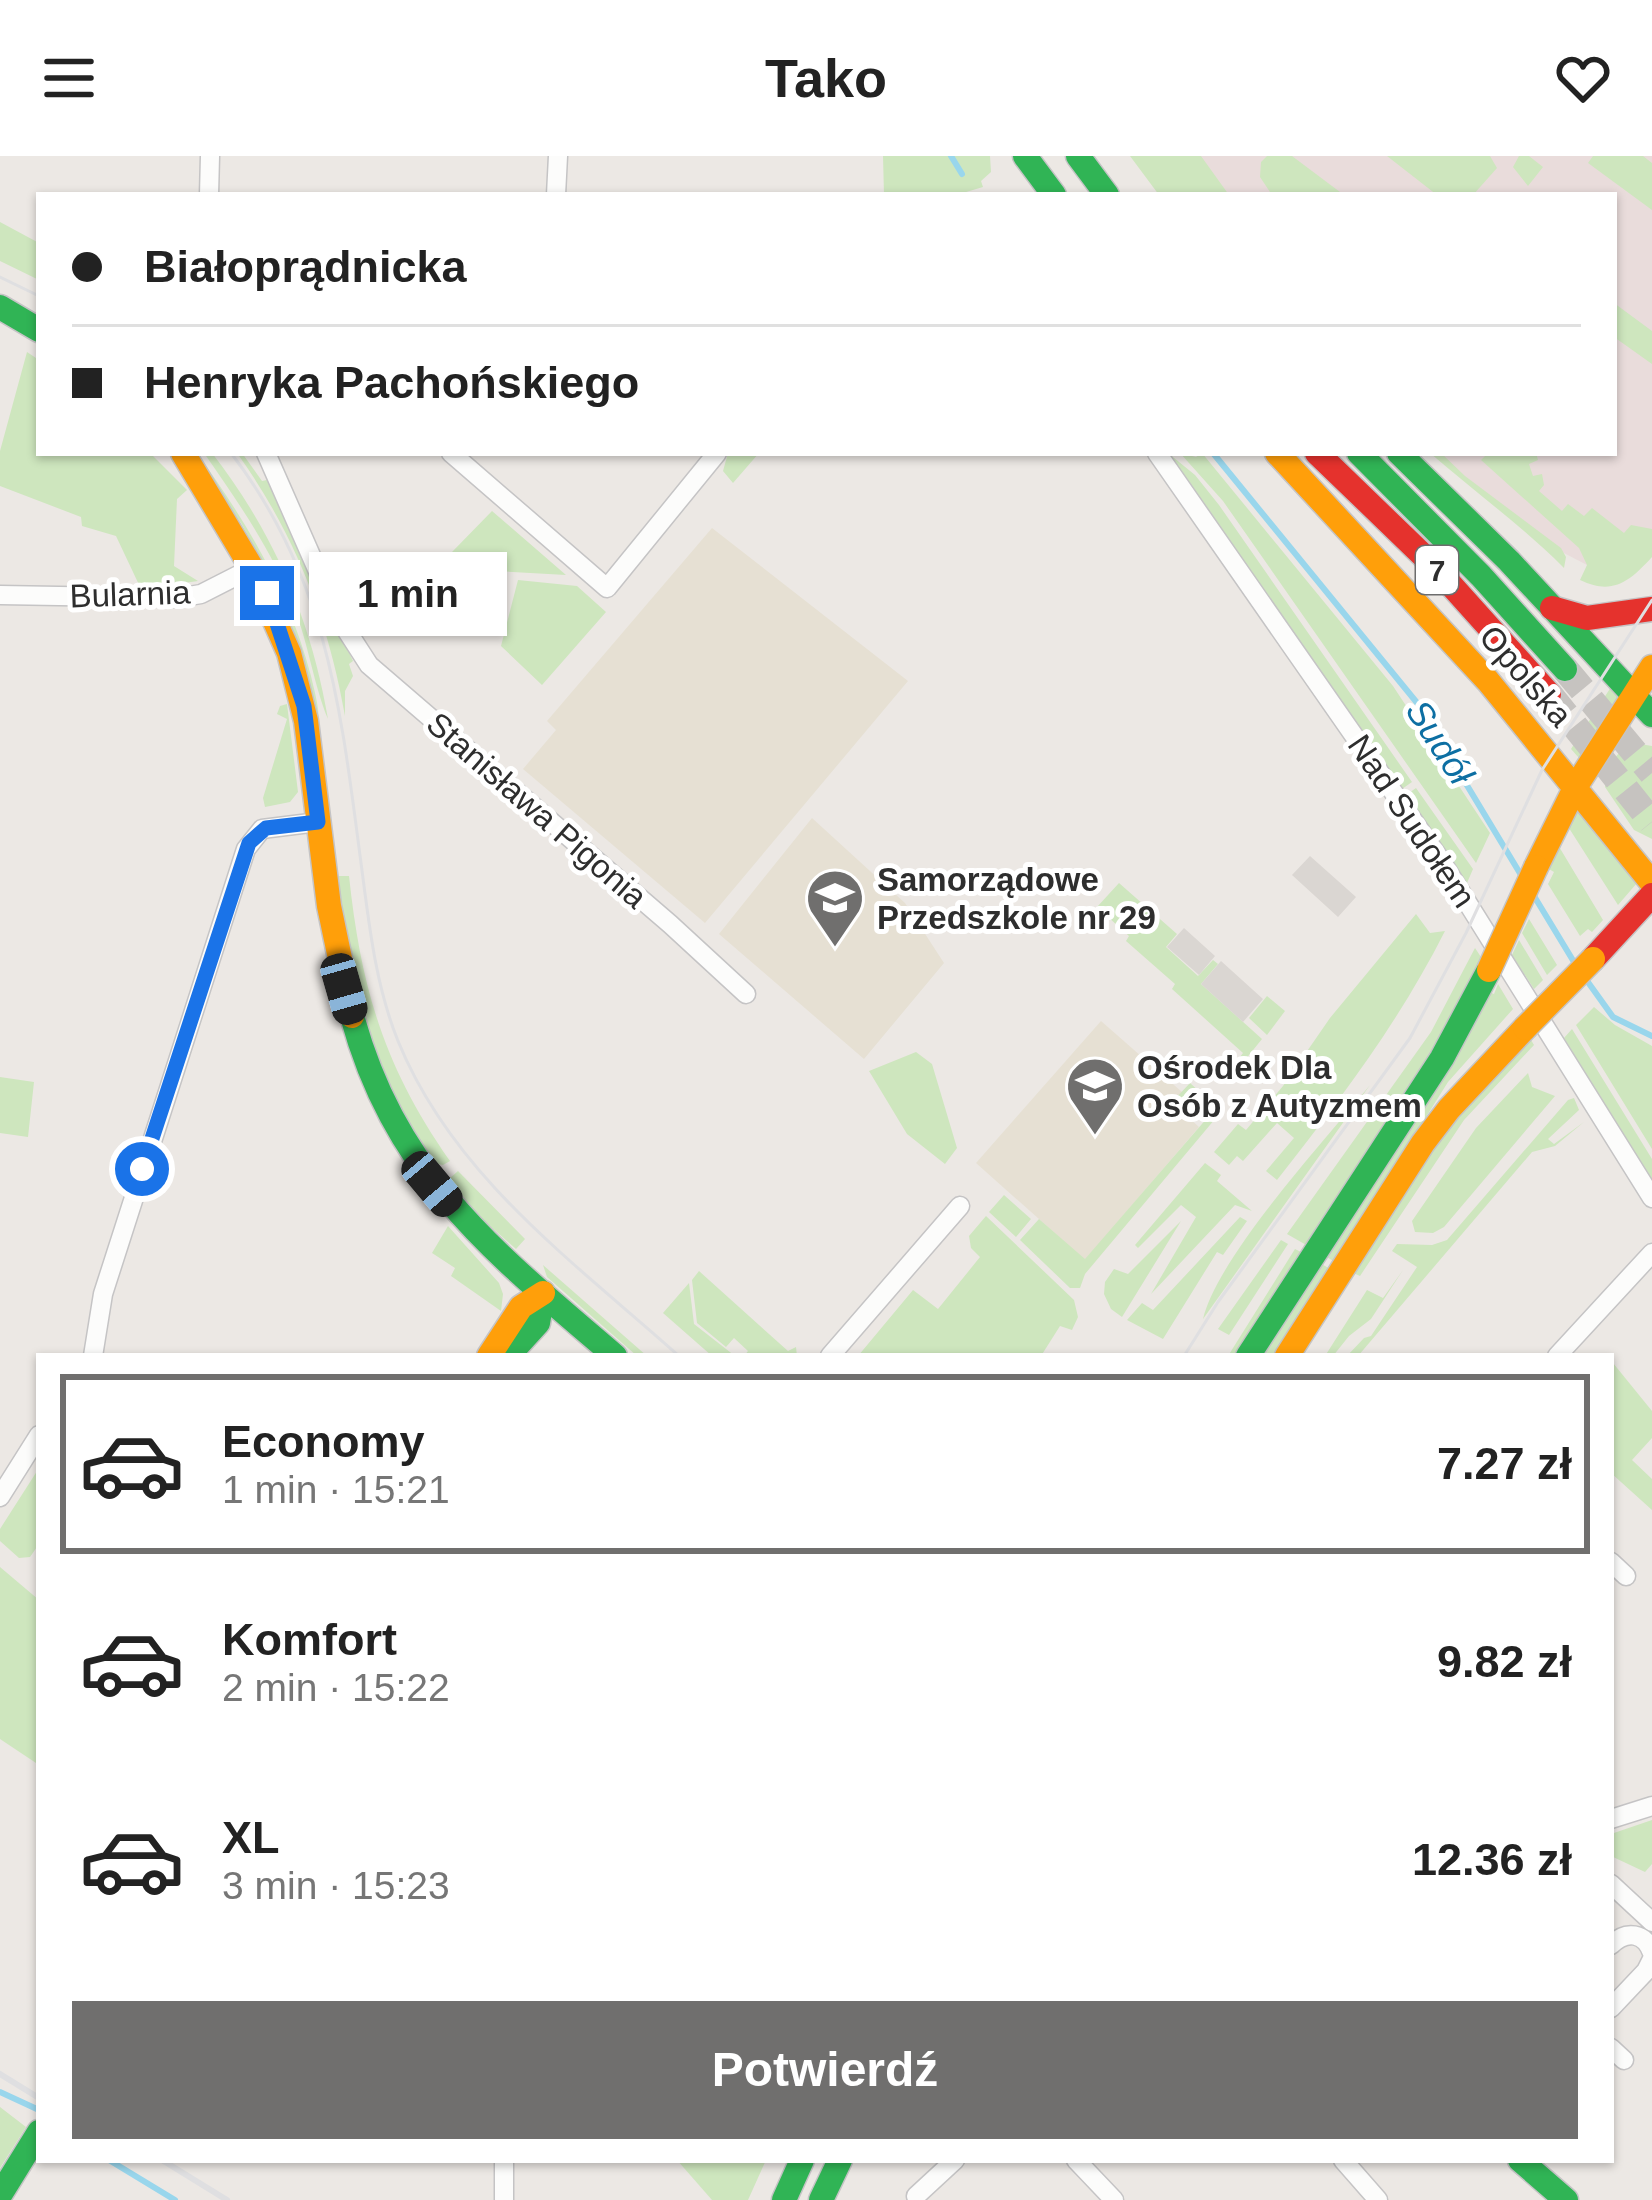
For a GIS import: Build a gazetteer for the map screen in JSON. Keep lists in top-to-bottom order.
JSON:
{
  "streets": {
    "main road": ["7", "Opolska"],
    "street": ["Bularnia", "Stanisława Pigonia", "Nad Sudołem"]
  },
  "water": ["Sudół"],
  "places": {
    "school or university": ["Samorządowe Przedszkole nr 29", "Ośrodek Dla Osób z Autyzmem"]
  },
  "page": {
    "header": "Tako",
    "banner": ["Białoprądnicka", "Henryka Pachońskiego"],
    "bubble": "1 min",
    "list": [
      {
        "name": "Economy",
        "note": "1 min · 15:21",
        "value": "7.27 zł"
      },
      {
        "name": "Komfort",
        "note": "2 min · 15:22",
        "value": "9.82 zł"
      },
      {
        "name": "XL",
        "note": "3 min · 15:23",
        "value": "12.36 zł"
      }
    ],
    "buttons": "Potwierdź"
  }
}
